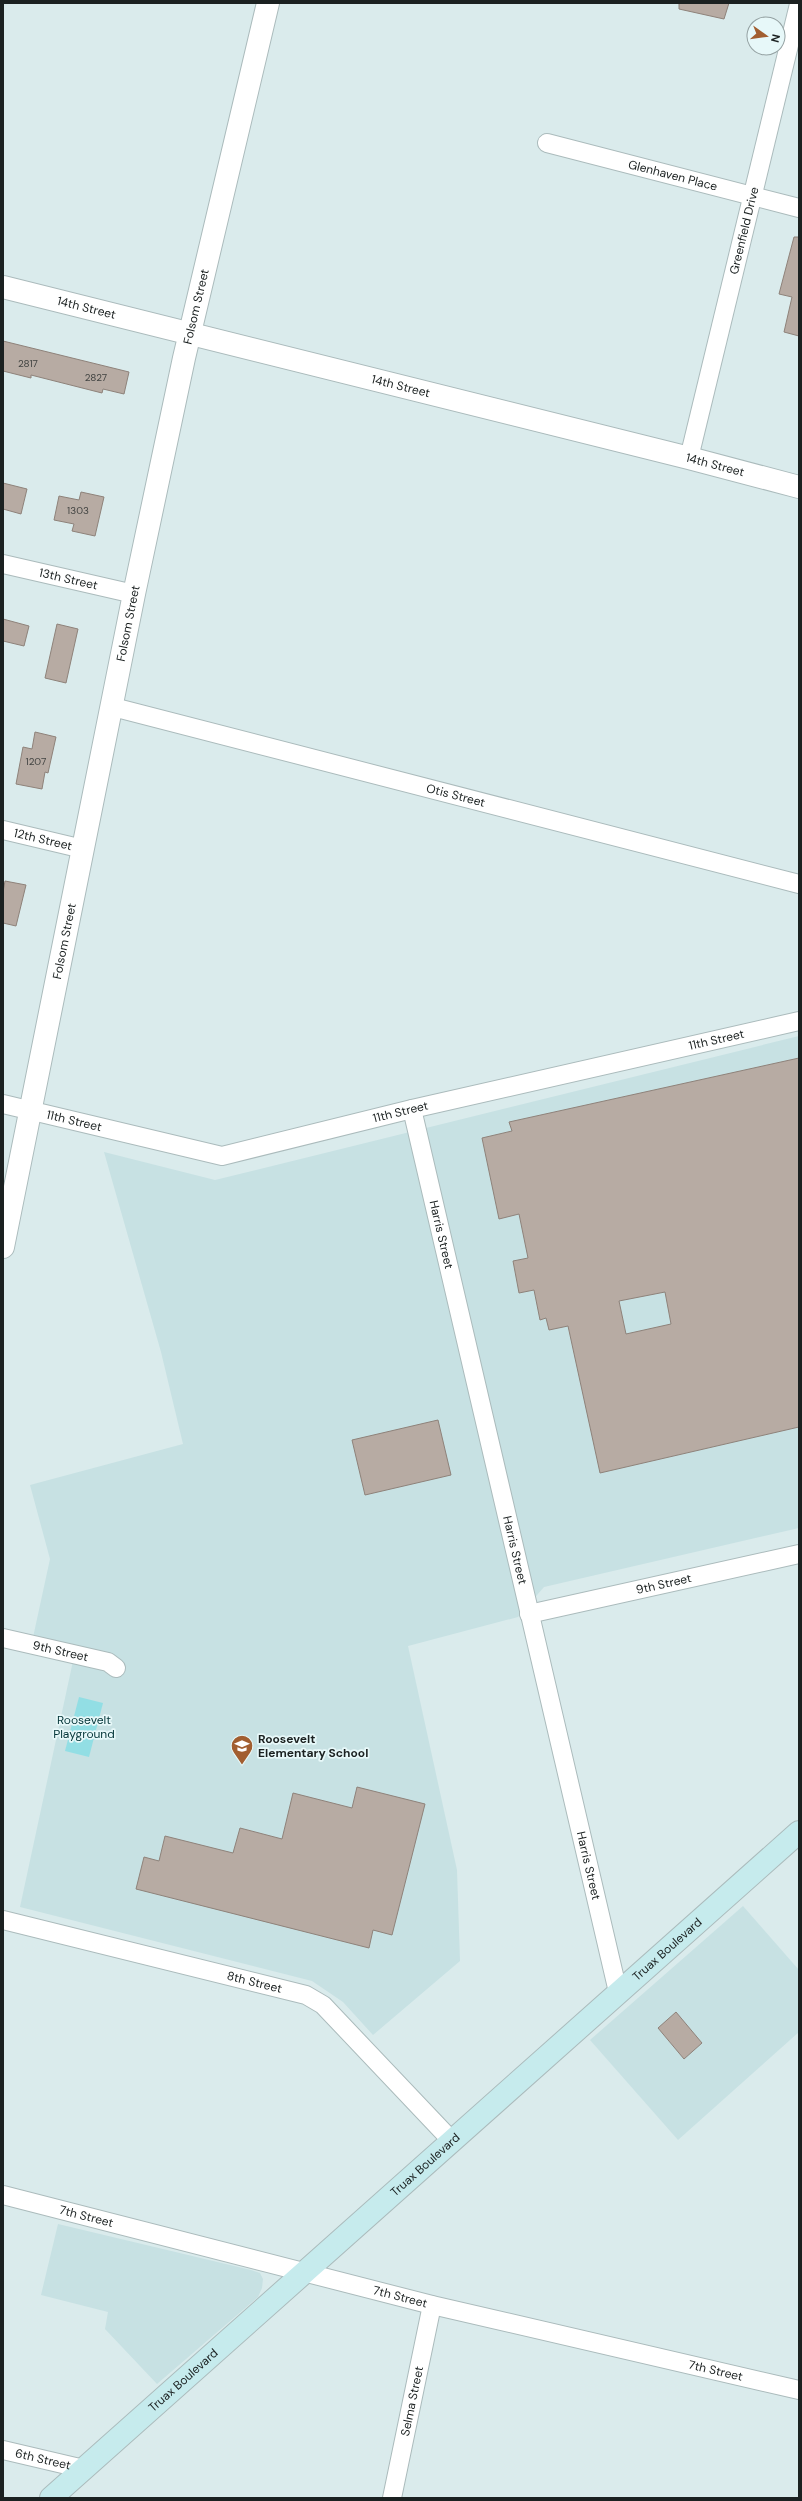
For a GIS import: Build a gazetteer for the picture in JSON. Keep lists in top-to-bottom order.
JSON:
{
  "streets": {
    "main road": ["Truax Boulevard"],
    "street": [
      "Glenhaven Place",
      "Greenfield Drive",
      "Folsom Street",
      "14th Street",
      "13th Street",
      "Otis Street",
      "12th Street",
      "11th Street",
      "Harris Street",
      "9th Street",
      "8th Street",
      "7th Street",
      "Selma Street",
      "6th Street"
    ]
  },
  "crossings": [
    ["Glenhaven Place", "Greenfield Drive"],
    ["Greenfield Drive", "14th Street"],
    ["Folsom Street", "14th Street"],
    ["Folsom Street", "13th Street"],
    ["Folsom Street", "Otis Street"],
    ["Folsom Street", "12th Street"],
    ["Folsom Street", "11th Street"],
    ["11th Street", "Harris Street"],
    ["Harris Street", "9th Street"],
    ["Harris Street", "Truax Boulevard"],
    ["Truax Boulevard", "8th Street"],
    ["Truax Boulevard", "7th Street"],
    ["Truax Boulevard", "6th Street"],
    ["7th Street", "Selma Street"]
  ],
  "parks": ["Roosevelt Playground"],
  "places": {
    "school or university": ["Roosevelt Elementary School"]
  },
  "house_numbers": [
    "2817",
    "2827",
    "1303",
    "1207"
  ],
  "north": "right"
}
